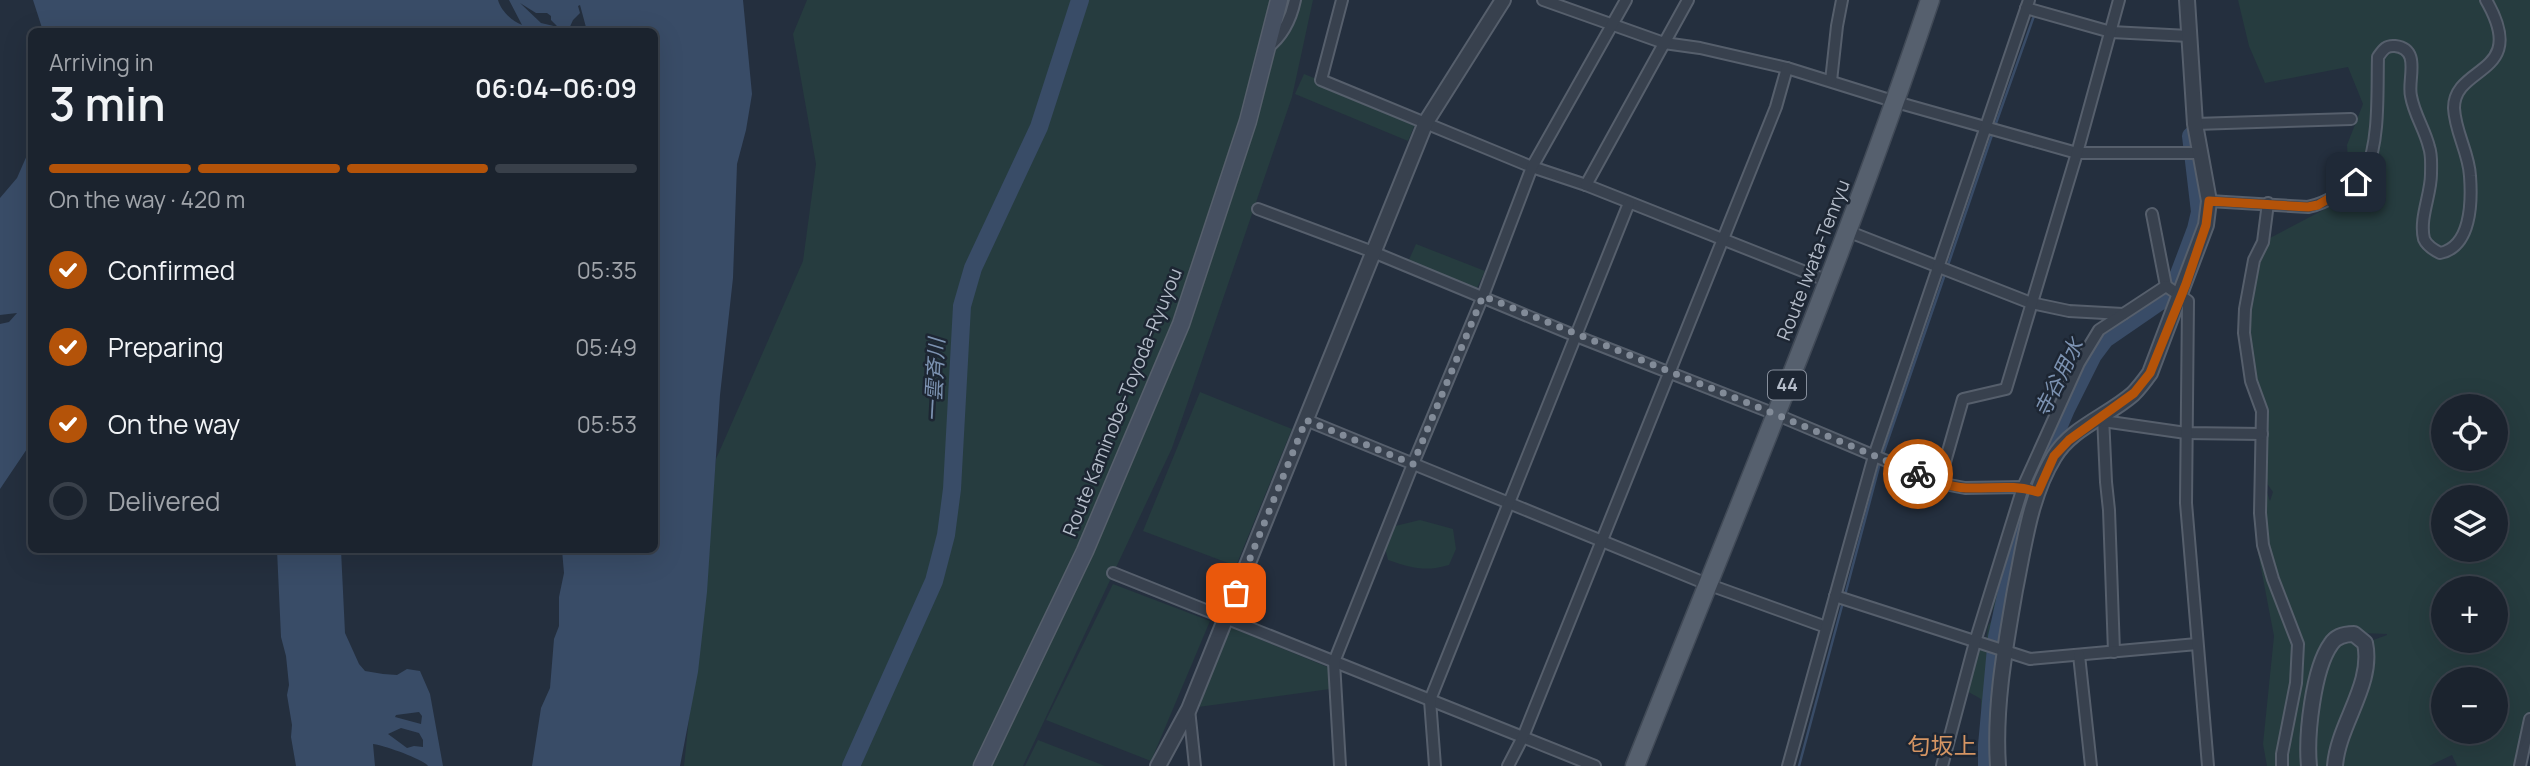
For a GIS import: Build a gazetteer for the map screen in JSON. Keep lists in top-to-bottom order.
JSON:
{
  "streets": {
    "main road": ["Route Iwata-Tenryu", "44", "Route Kaminobe-Toyoda-Ryuyou"]
  },
  "districts": ["匂坂上"],
  "water": ["寺谷用水", "一雲斉川"],
  "page": {
    "heading": ["3 min", "Arriving in", "06:04–06:09"],
    "bar": "On the way · 420 m",
    "list": [
      ["Confirmed", "05:35"],
      ["Preparing", "05:49"],
      ["On the way", "05:53"],
      "Delivered"
    ],
    "map_buttons": ["+", "−"]
  }
}
